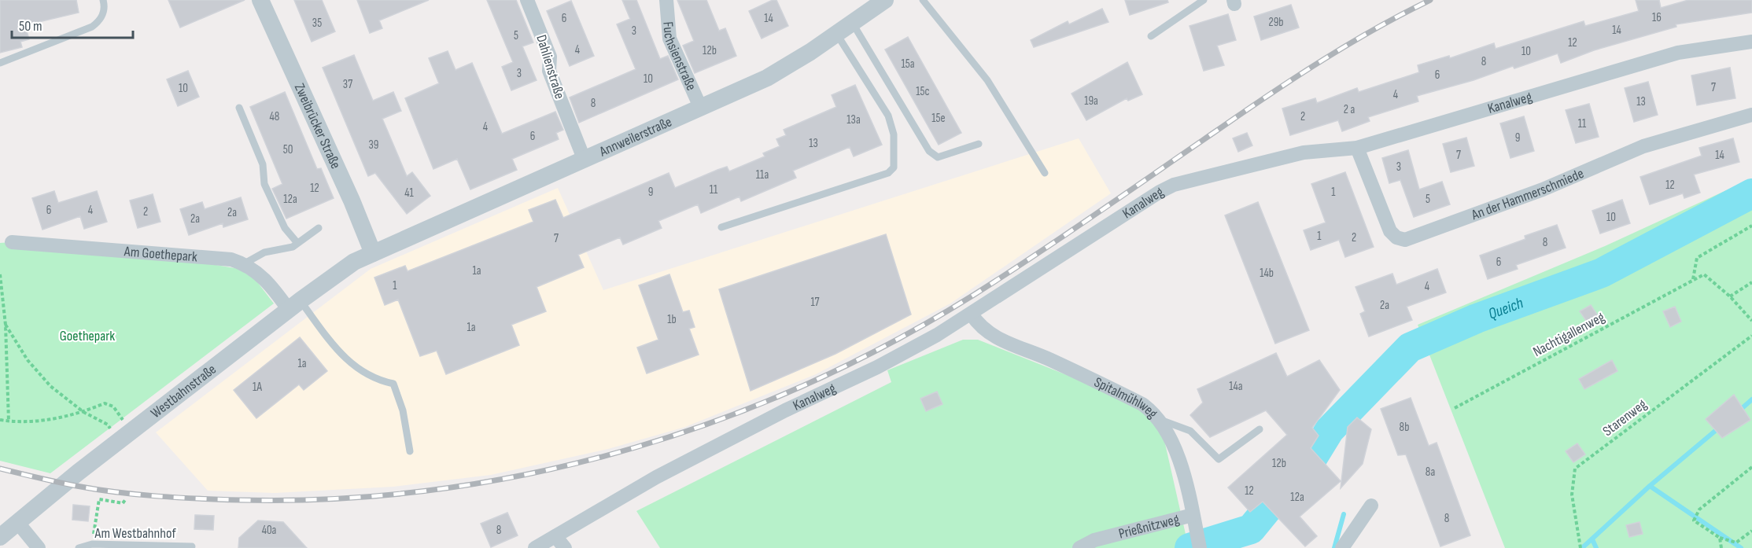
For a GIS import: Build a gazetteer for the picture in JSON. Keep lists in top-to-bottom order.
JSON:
{
  "streets": {
    "street": [
      "Fuchsienstraße",
      "Dahlienstraße",
      "Kanalweg",
      "Zweibrücker Straße",
      "Annweilerstraße",
      "An der Hammerschmiede",
      "Am Goethepark",
      "Westbahnstraße",
      "Spitalmühlweg",
      "Prießnitzweg"
    ],
    "lane": ["Am Westbahnhof"],
    "path": ["Nachtigallenweg", "Starenweg"]
  },
  "crossings": [
    ["Fuchsienstraße", "Annweilerstraße"],
    ["Dahlienstraße", "Annweilerstraße"],
    ["Kanalweg", "An der Hammerschmiede"],
    ["Kanalweg", "Spitalmühlweg"],
    ["Zweibrücker Straße", "Annweilerstraße"],
    ["Zweibrücker Straße", "Westbahnstraße"],
    ["Annweilerstraße", "Westbahnstraße"],
    ["Am Goethepark", "Westbahnstraße"],
    ["Spitalmühlweg", "Prießnitzweg"]
  ],
  "water": ["Queich"],
  "parks": ["Goethepark"],
  "house_numbers": [
    "16",
    "6",
    "14",
    "29b",
    "35",
    "14",
    "3",
    "5",
    "12",
    "4",
    "12b",
    "10",
    "8",
    "15a",
    "3",
    "6",
    "10",
    "37",
    "7",
    "10",
    "15c",
    "4",
    "19a",
    "13",
    "8",
    "2 a",
    "48",
    "2",
    "15e",
    "13a",
    "11",
    "4",
    "6",
    "9",
    "13",
    "39",
    "50",
    "7",
    "14",
    "3",
    "11a",
    "12",
    "12",
    "11",
    "9",
    "1",
    "41",
    "12a",
    "5",
    "6",
    "4",
    "2",
    "2a",
    "10",
    "2a",
    "1",
    "2",
    "7",
    "8",
    "6",
    "1a",
    "14b",
    "1",
    "4",
    "17",
    "2a",
    "1b",
    "1a",
    "1a",
    "14a",
    "1A",
    "8b",
    "12b",
    "8a",
    "12",
    "12a",
    "8",
    "40a",
    "8"
  ],
  "scale_bar": "50 m"
}
